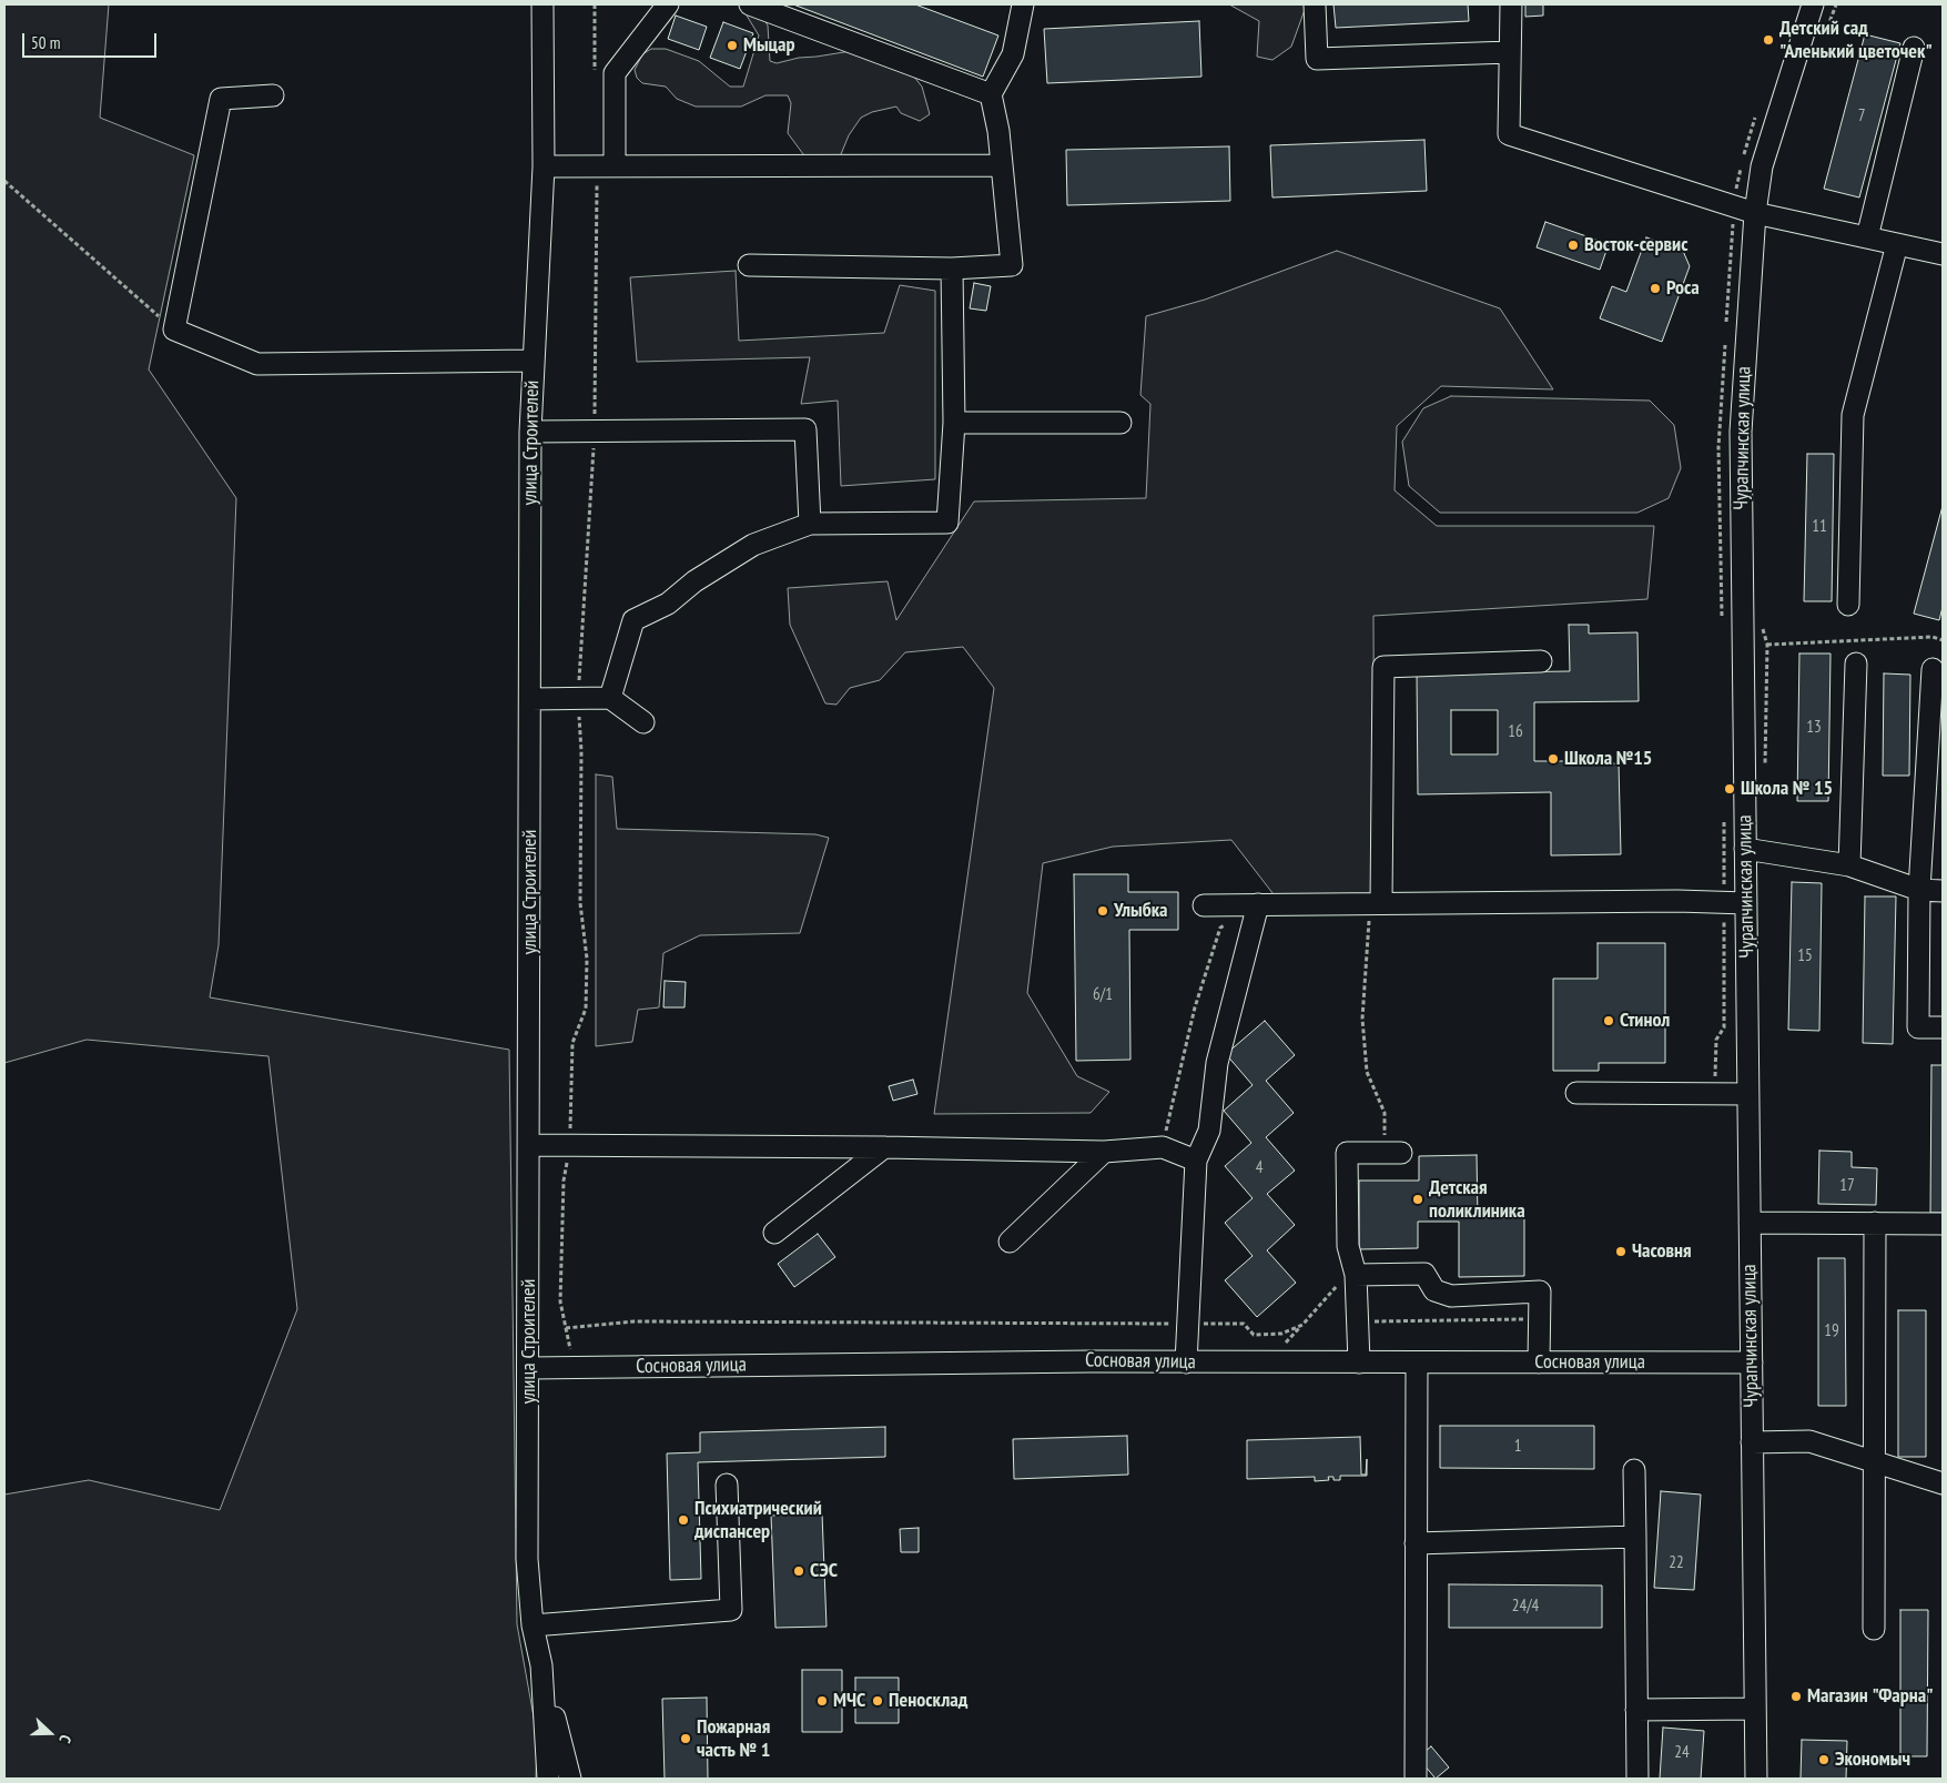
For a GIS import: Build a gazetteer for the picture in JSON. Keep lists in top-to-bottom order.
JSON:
{
  "streets": {
    "street": ["Чурапчинская улица", "улица Строителей", "Сосновая улица"]
  },
  "crossings": [
    ["Чурапчинская улица", "Сосновая улица"],
    ["улица Строителей", "Сосновая улица"]
  ],
  "places": [
    "Детский сад \"Аленький цветочек\"",
    "Мыцар",
    "Восток-сервис",
    "Роса",
    "Школа №15",
    "Школа № 15",
    "Улыбка",
    "Стинол",
    "Детская поликлиника",
    "Часовня",
    "Психиатрический диспансер",
    "СЭС",
    "Магазин \"Фарна\"",
    "МЧС",
    "Пеносклад",
    "Пожарная часть № 1",
    "Экономыч"
  ],
  "house_numbers": [
    "7",
    "11",
    "13",
    "16",
    "15",
    "6/1",
    "4",
    "17",
    "19",
    "1",
    "22",
    "24/4",
    "24"
  ],
  "scale_bar": "50 m",
  "north": "right"
}
